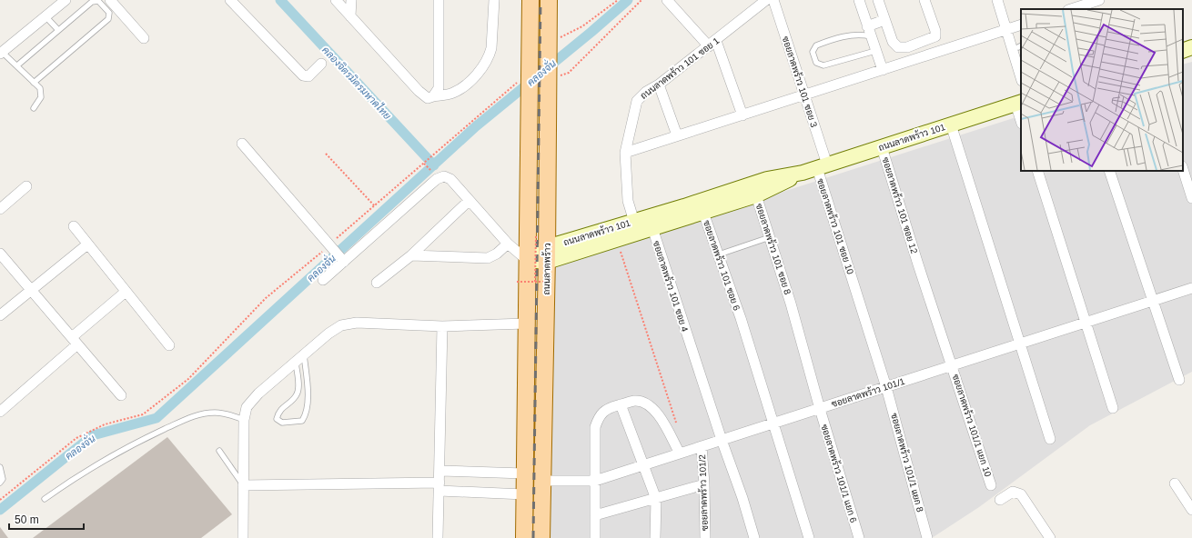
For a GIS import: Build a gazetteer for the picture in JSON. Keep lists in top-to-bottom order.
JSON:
{
  "streets": {
    "main road": ["ถนนลาดพร้าว"],
    "street": [
      "ถนนลาดพร้าว 101 ซอย 1",
      "ซอยลาดพร้าว 101 ซอย 3",
      "ถนนลาดพร้าว 101",
      "ซอยลาดพร้าว 101 ซอย 12",
      "ซอยลาดพร้าว 101 ซอย 10",
      "ซอยลาดพร้าว 101 ซอย 8",
      "ซอยลาดพร้าว 101 ซอย 6",
      "ซอยลาดพร้าว 101 ซอย 4",
      "ซอยลาดพร้าว 101/1",
      "ซอยลาดพร้าว 101/1 แยก 10",
      "ซอยลาดพร้าว 101/1 แยก 8",
      "ซอยลาดพร้าว 101/1 แยก 6",
      "ซอยลาดพร้าว 101/2"
    ]
  },
  "crossings": [
    ["ถนนลาดพร้าว 101 ซอย 1", "ถนนลาดพร้าว 101"],
    ["ซอยลาดพร้าว 101 ซอย 3", "ถนนลาดพร้าว 101"],
    ["ซอยลาดพร้าว 101 ซอย 3", "ซอยลาดพร้าว 101 ซอย 10"],
    ["ถนนลาดพร้าว 101", "ซอยลาดพร้าว 101 ซอย 12"],
    ["ถนนลาดพร้าว 101", "ซอยลาดพร้าว 101 ซอย 10"],
    ["ถนนลาดพร้าว 101", "ซอยลาดพร้าว 101 ซอย 8"],
    ["ถนนลาดพร้าว 101", "ซอยลาดพร้าว 101 ซอย 6"],
    ["ถนนลาดพร้าว 101", "ถนนลาดพร้าว"],
    ["ถนนลาดพร้าว 101", "ซอยลาดพร้าว 101 ซอย 4"],
    ["ซอยลาดพร้าว 101 ซอย 12", "ซอยลาดพร้าว 101/1"],
    ["ซอยลาดพร้าว 101 ซอย 12", "ซอยลาดพร้าว 101/1 แยก 10"],
    ["ซอยลาดพร้าว 101 ซอย 10", "ซอยลาดพร้าว 101/1"],
    ["ซอยลาดพร้าว 101 ซอย 10", "ซอยลาดพร้าว 101/1 แยก 8"],
    ["ซอยลาดพร้าว 101 ซอย 8", "ซอยลาดพร้าว 101/1"],
    ["ซอยลาดพร้าว 101 ซอย 8", "ซอยลาดพร้าว 101/1 แยก 6"],
    ["ซอยลาดพร้าว 101 ซอย 6", "ซอยลาดพร้าว 101/1"],
    ["ถนนลาดพร้าว", "ซอยลาดพร้าว 101/1"],
    ["ซอยลาดพร้าว 101 ซอย 4", "ซอยลาดพร้าว 101/1"],
    ["ซอยลาดพร้าว 101/1", "ซอยลาดพร้าว 101/1 แยก 10"],
    ["ซอยลาดพร้าว 101/1", "ซอยลาดพร้าว 101/1 แยก 8"],
    ["ซอยลาดพร้าว 101/1", "ซอยลาดพร้าว 101/1 แยก 6"],
    ["ซอยลาดพร้าว 101/1", "ซอยลาดพร้าว 101/2"]
  ],
  "water": ["คลองจั่น", "คลองจิตรมิตรมหาดไทย"],
  "scale_bar": "50 m"
}
